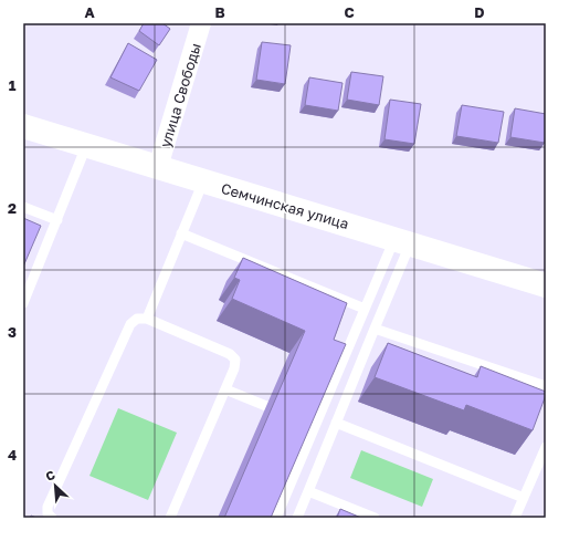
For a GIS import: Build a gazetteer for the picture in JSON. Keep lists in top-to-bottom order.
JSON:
{
  "streets": {
    "street": ["улица Свободы", "Семчинская улица"]
  },
  "crossings": [
    ["улица Свободы", "Семчинская улица"]
  ],
  "north": "top left",
  "grid": {
    "columns": [
      "A",
      "B",
      "C",
      "D"
    ],
    "rows": [
      "1",
      "2",
      "3",
      "4"
    ]
  }
}
